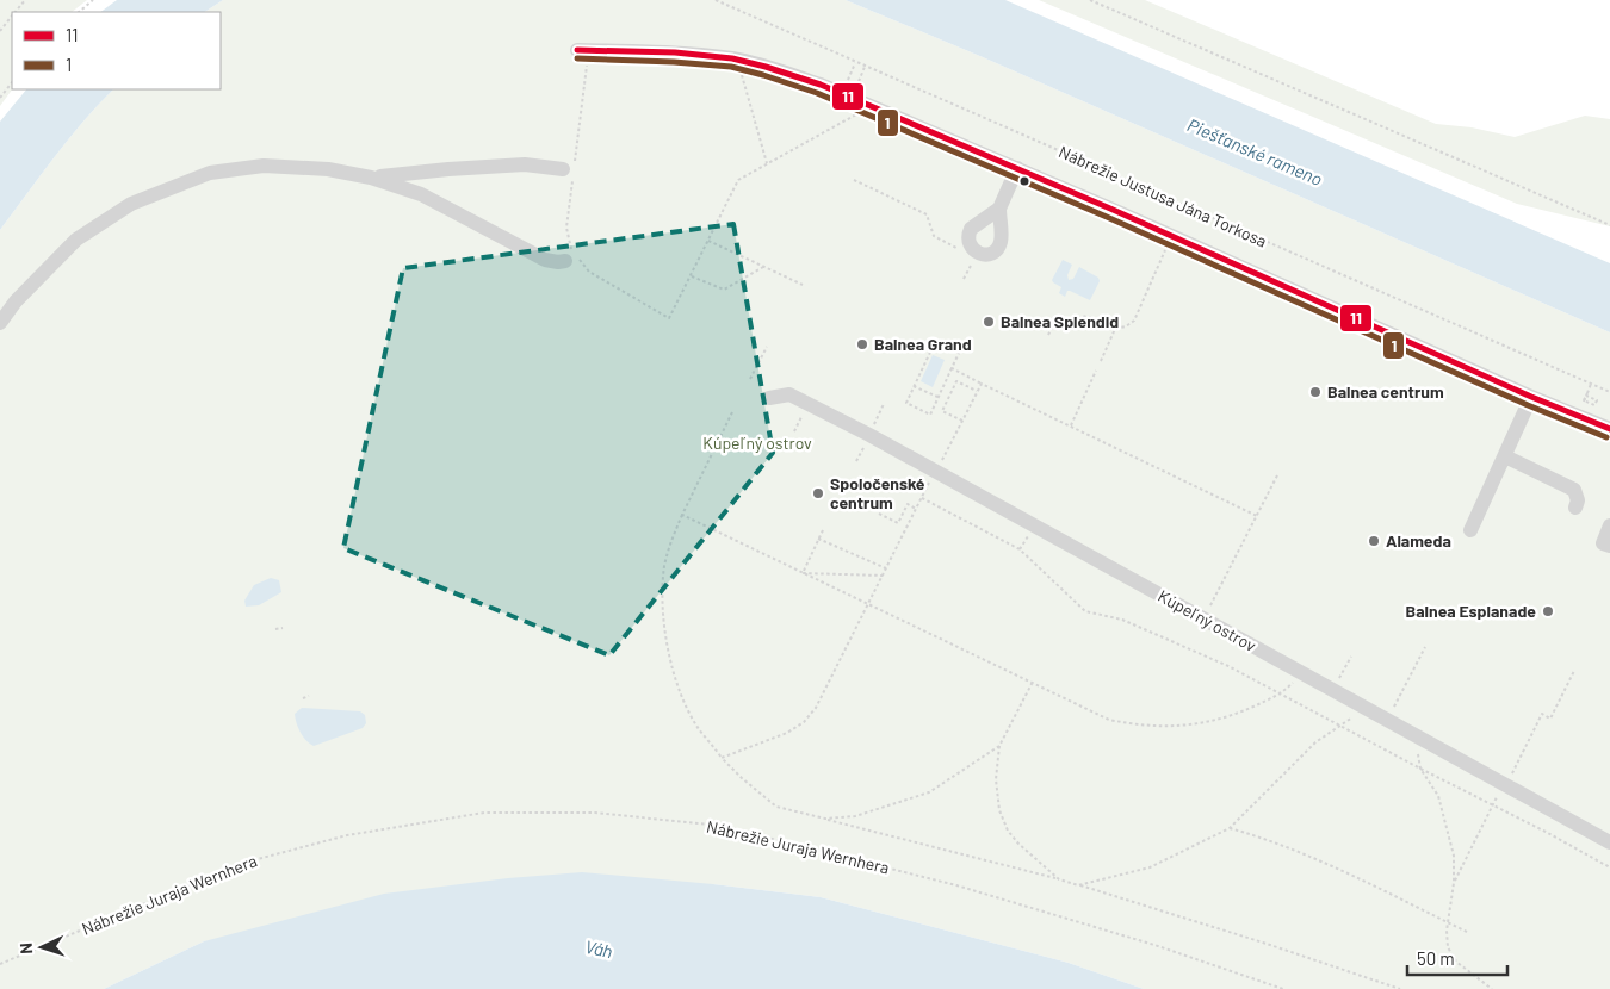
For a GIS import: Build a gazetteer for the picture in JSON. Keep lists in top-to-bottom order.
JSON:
{
  "streets": {
    "street": ["Kúpeľný ostrov"],
    "path": ["Nábrežie Justusa Jána Torkosa", "Nábrežie Juraja Wernhera"]
  },
  "water": ["Piešťanské rameno", "Váh"],
  "parks": ["Kúpeľný ostrov"],
  "places": [
    "Balnea Splendid",
    "Balnea Grand",
    "Balnea centrum",
    "Spoločenské centrum",
    "Alameda",
    "Balnea Esplanade"
  ],
  "lines": ["transit line 11", "transit line 1"],
  "legend": ["11", "1"],
  "scale_bar": "50 m",
  "north": "left"
}
